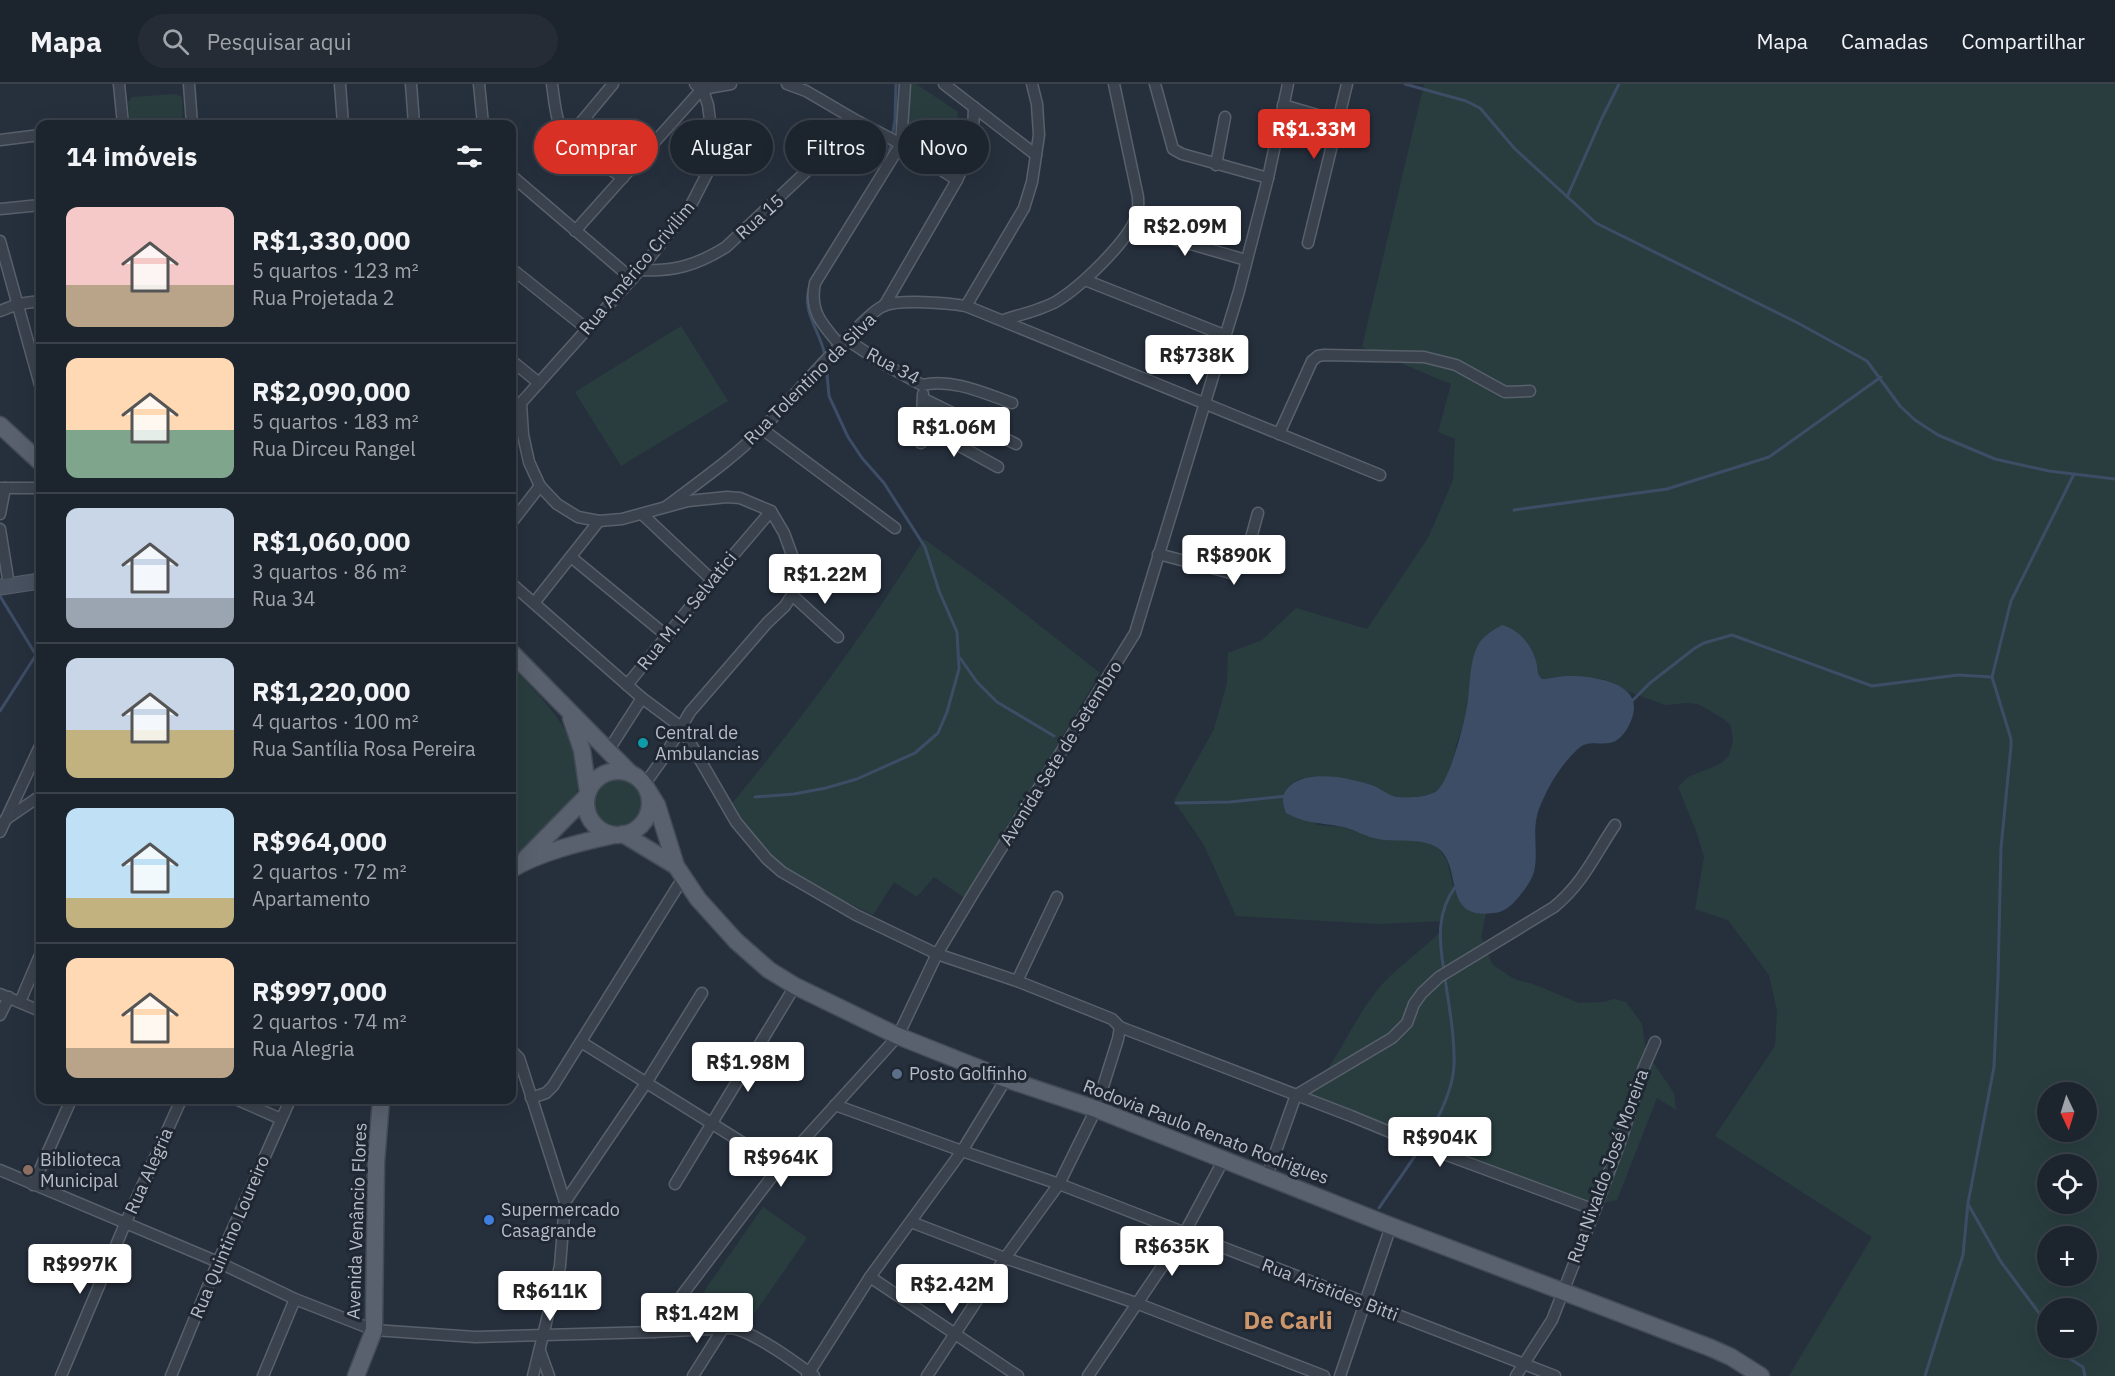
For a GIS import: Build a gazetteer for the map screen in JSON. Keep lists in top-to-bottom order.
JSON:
{
  "streets": {
    "main road": ["Rodovia Paulo Renato Rodrigues", "Avenida Venâncio Flores"],
    "street": [
      "Rua 15",
      "Rua Américo Crivilim",
      "Rua 34",
      "Rua Tolentino da Silva",
      "Rua M. L. Selvatici",
      "Avenida Sete de Setembro",
      "Rua Nivaldo José Moreira",
      "Rua Alegria",
      "Rua Quintino Loureiro",
      "Rua Aristides Bitti"
    ]
  },
  "crossings": [
    ["Rua 15", "Rua Américo Crivilim"],
    ["Rua 34", "Rua Tolentino da Silva"],
    ["Rua Tolentino da Silva", "Avenida Sete de Setembro"],
    ["Avenida Sete de Setembro", "Rodovia Paulo Renato Rodrigues"],
    ["Avenida Sete de Setembro", "Rua Aristides Bitti"],
    ["Rodovia Paulo Renato Rodrigues", "Rua Nivaldo José Moreira"],
    ["Rua Nivaldo José Moreira", "Rua Aristides Bitti"]
  ],
  "districts": ["De Carli"],
  "places": [
    "Central de Ambulancias",
    "Posto Golfinho",
    "Biblioteca Municipal",
    "Supermercado Casagrande"
  ],
  "north": "bottom",
  "page": {
    "header": "Mapa",
    "search": "Pesquisar aqui",
    "nav": ["Mapa", "Camadas", "Compartilhar"],
    "price": [
      "R$1.33M",
      "R$2.09M",
      "R$738K",
      "R$1.06M",
      "R$890K",
      "R$1.22M",
      "R$1.98M",
      "R$904K",
      "R$964K",
      "R$635K",
      "R$997K",
      "R$2.42M",
      "R$611K",
      "R$1.42M"
    ],
    "chip": [
      "Comprar",
      "Alugar",
      "Filtros",
      "Novo"
    ],
    "heading": "14 imóveis",
    "list": [
      {
        "name": "R$1,330,000",
        "note": "5 quartos · 123 m² · Rua Projetada 2"
      },
      {
        "name": "R$2,090,000",
        "note": "5 quartos · 183 m² · Rua Dirceu Rangel"
      },
      {
        "name": "R$1,060,000",
        "note": "3 quartos · 86 m² · Rua 34"
      },
      {
        "name": "R$1,220,000",
        "note": "4 quartos · 100 m² · Rua Santília Rosa Pereira"
      },
      {
        "name": "R$964,000",
        "note": "2 quartos · 72 m² · Apartamento"
      },
      {
        "name": "R$997,000",
        "note": "2 quartos · 74 m² · Rua Alegria"
      }
    ],
    "map_buttons": ["+", "−"]
  }
}
